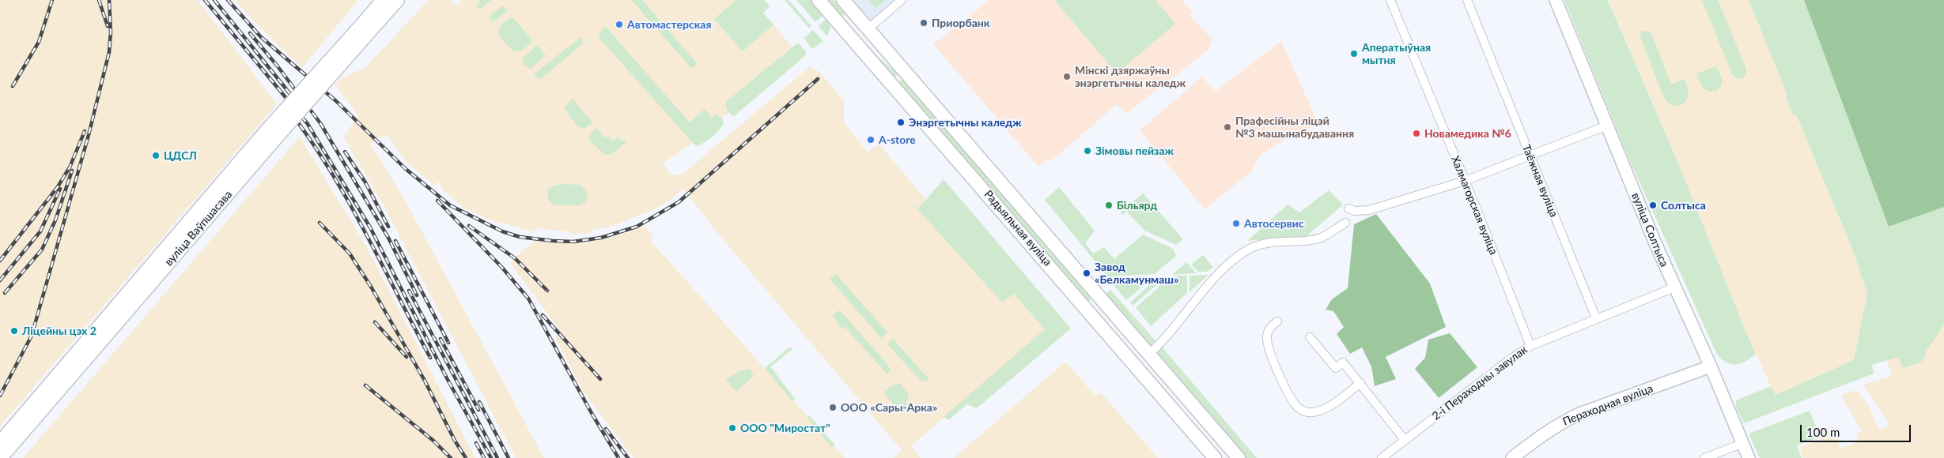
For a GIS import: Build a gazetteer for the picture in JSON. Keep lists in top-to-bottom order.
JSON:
{
  "streets": {
    "main road": [
      "вуліца Ваўпшасава",
      "Радыяльная вуліца",
      "вуліца Солтыса",
      "Пераходная вуліца"
    ],
    "street": ["Таёжная вуліца", "Халмагорская вуліца", "2-і Пераходны завулак"]
  },
  "crossings": [
    ["Таёжная вуліца", "2-і Пераходны завулак"],
    ["Халмагорская вуліца", "2-і Пераходны завулак"],
    ["вуліца Солтыса", "2-і Пераходны завулак"],
    ["вуліца Солтыса", "Пераходная вуліца"]
  ],
  "places": [
    "Приорбанк",
    "Автомастерская",
    "Аператыўная мытня",
    "Мінскі дзяржаўны энэргетычны каледж",
    "Энэргетычны каледж",
    "Прафесійны ліцэй №3 машынабудавання",
    "Новамедика №6",
    "А-store",
    "Зімовы пейзаж",
    "ЦДСЛ",
    "Більярд",
    "Солтыса",
    "Автосервис",
    "Завод «Белкамунмаш»",
    "Ліцейны цэх 2",
    "ООО «Сары-Арка»",
    "ООО \"Миростат\""
  ],
  "scale_bar": "100 m"
}
